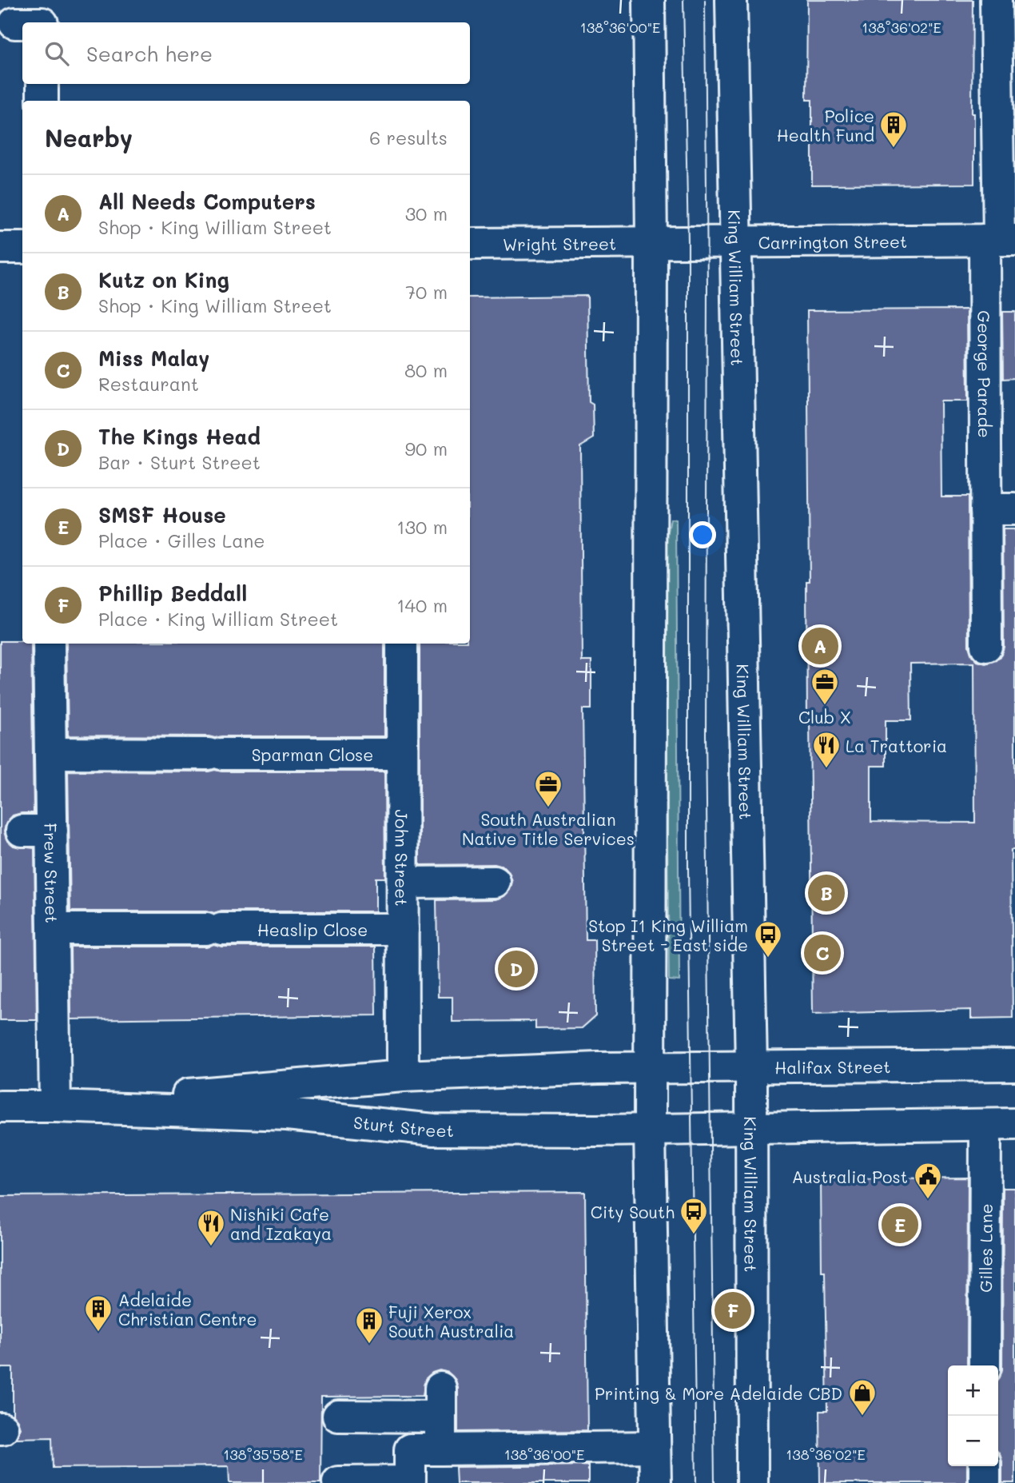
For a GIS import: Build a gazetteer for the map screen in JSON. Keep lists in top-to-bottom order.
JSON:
{
  "streets": {
    "street": [
      "Carrington Street",
      "Wright Street",
      "King William Street",
      "George Parade",
      "Sparman Close",
      "John Street",
      "Frew Street",
      "Heaslip Close",
      "Halifax Street",
      "Sturt Street",
      "Gilles Lane"
    ]
  },
  "crossings": [
    ["Carrington Street", "Wright Street"],
    ["Carrington Street", "King William Street"],
    ["Carrington Street", "George Parade"],
    ["King William Street", "Halifax Street"],
    ["King William Street", "Sturt Street"],
    ["Sparman Close", "John Street"],
    ["Sparman Close", "Frew Street"],
    ["John Street", "Heaslip Close"],
    ["John Street", "Sturt Street"],
    ["Frew Street", "Heaslip Close"],
    ["Frew Street", "Sturt Street"],
    ["Halifax Street", "Sturt Street"]
  ],
  "places": {
    "building": ["Police Health Fund", "Adelaide Christian Centre", "Fuji Xerox South Australia"],
    "office": ["Club X", "South Australian Native Title Services"],
    "restaurant": ["La Trattoria", "Nishiki Cafe and Izakaya"],
    "bus stop": ["Stop I1 King William Street - East side", "City South"],
    "public building": ["Australia Post"],
    "shop": ["Printing & More Adelaide CBD"]
  },
  "page": {
    "search": "Search here",
    "heading": ["Nearby", "6 results"],
    "list": [
      {
        "mark": "A",
        "name": "All Needs Computers",
        "note": "Shop · King William Street",
        "value": "30 m"
      },
      {
        "mark": "B",
        "name": "Kutz on King",
        "note": "Shop · King William Street",
        "value": "70 m"
      },
      {
        "mark": "C",
        "name": "Miss Malay",
        "note": "Restaurant",
        "value": "80 m"
      },
      {
        "mark": "D",
        "name": "The Kings Head",
        "note": "Bar · Sturt Street",
        "value": "90 m"
      },
      {
        "mark": "E",
        "name": "SMSF House",
        "note": "Place · Gilles Lane",
        "value": "130 m"
      },
      {
        "mark": "F",
        "name": "Phillip Beddall",
        "note": "Place · King William Street",
        "value": "140 m"
      }
    ],
    "pins": [
      "A",
      "B",
      "C",
      "D",
      "E",
      "F"
    ],
    "map_buttons": ["+", "−"]
  },
  "coordinates": ["138°36'00\"E", "138°36'02\"E", "138°35'58\"E"]
}
